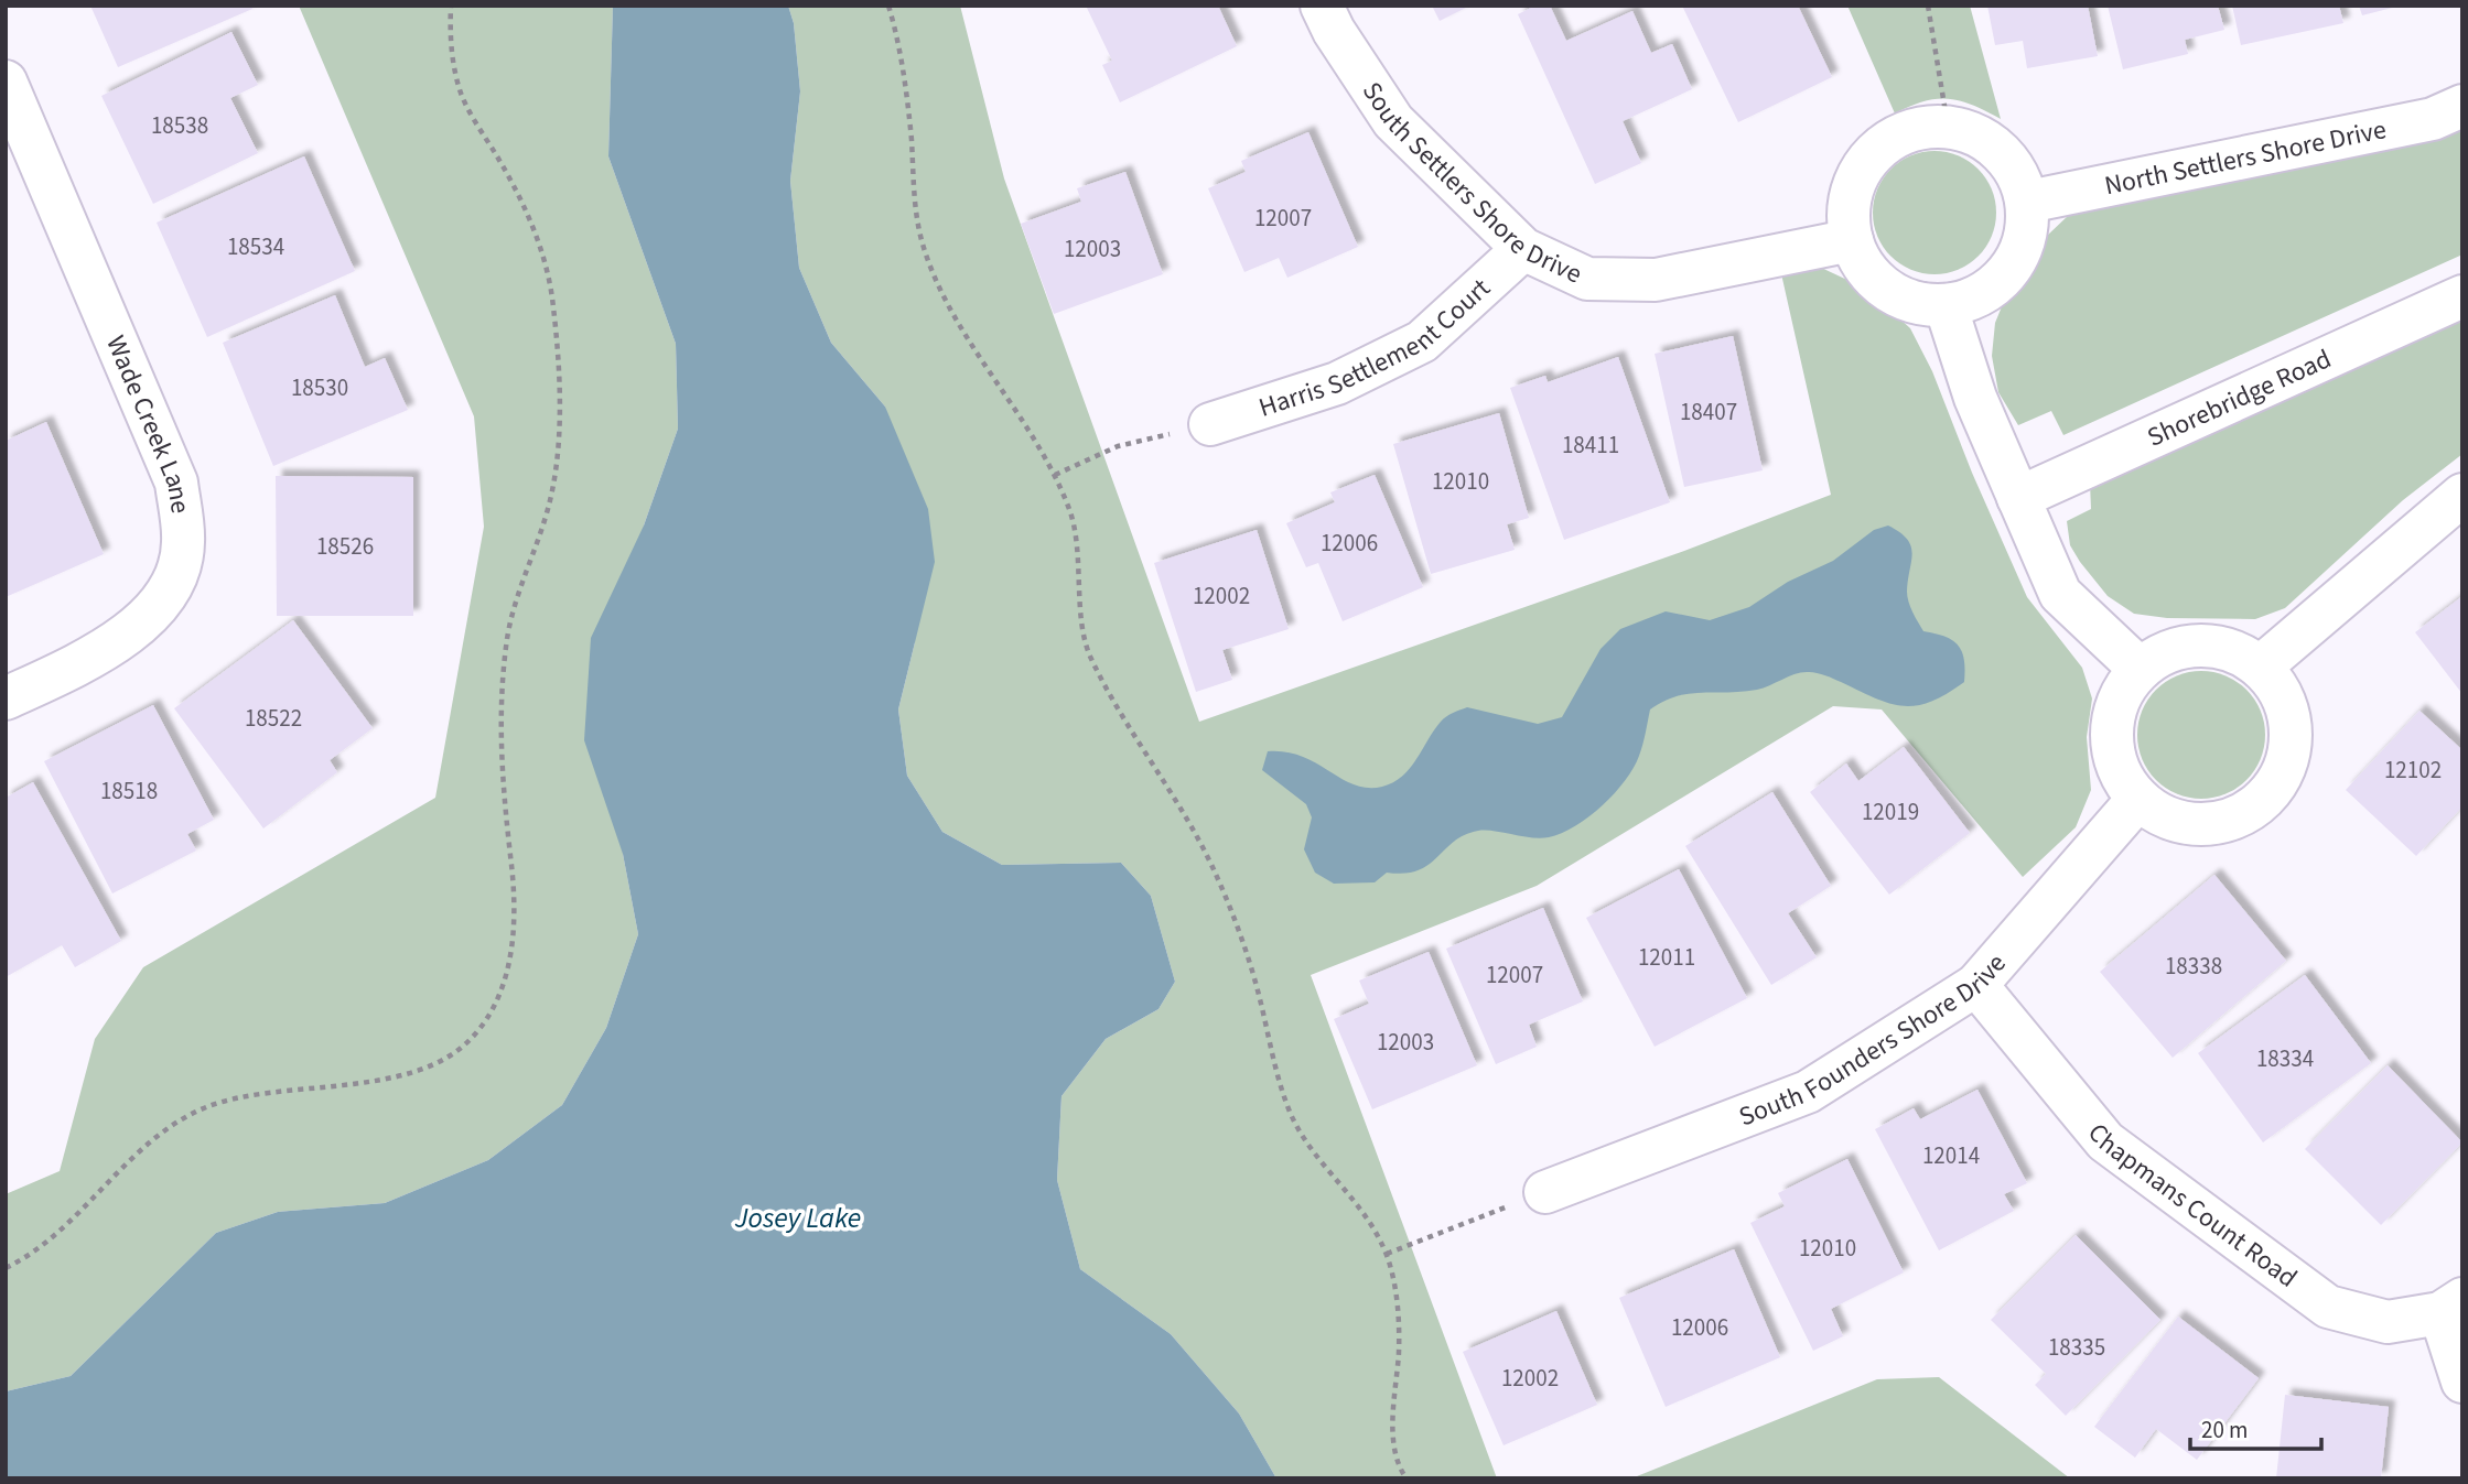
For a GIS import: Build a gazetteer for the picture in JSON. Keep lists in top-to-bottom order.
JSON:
{
  "streets": {
    "street": [
      "North Settlers Shore Drive",
      "South Settlers Shore Drive",
      "Harris Settlement Court",
      "Shorebridge Road",
      "Wade Creek Lane",
      "South Founders Shore Drive",
      "Chapmans Count Road"
    ]
  },
  "crossings": [
    ["North Settlers Shore Drive", "South Settlers Shore Drive"],
    ["South Settlers Shore Drive", "Harris Settlement Court"],
    ["South Founders Shore Drive", "Chapmans Count Road"]
  ],
  "water": ["Josey Lake"],
  "house_numbers": [
    "18538",
    "12007",
    "18534",
    "12003",
    "18530",
    "18407",
    "18411",
    "12010",
    "12006",
    "18526",
    "12002",
    "18522",
    "12102",
    "18518",
    "12019",
    "12011",
    "18338",
    "12007",
    "12003",
    "18334",
    "12014",
    "12010",
    "12006",
    "18335",
    "12002"
  ],
  "scale_bar": "20 m"
}
